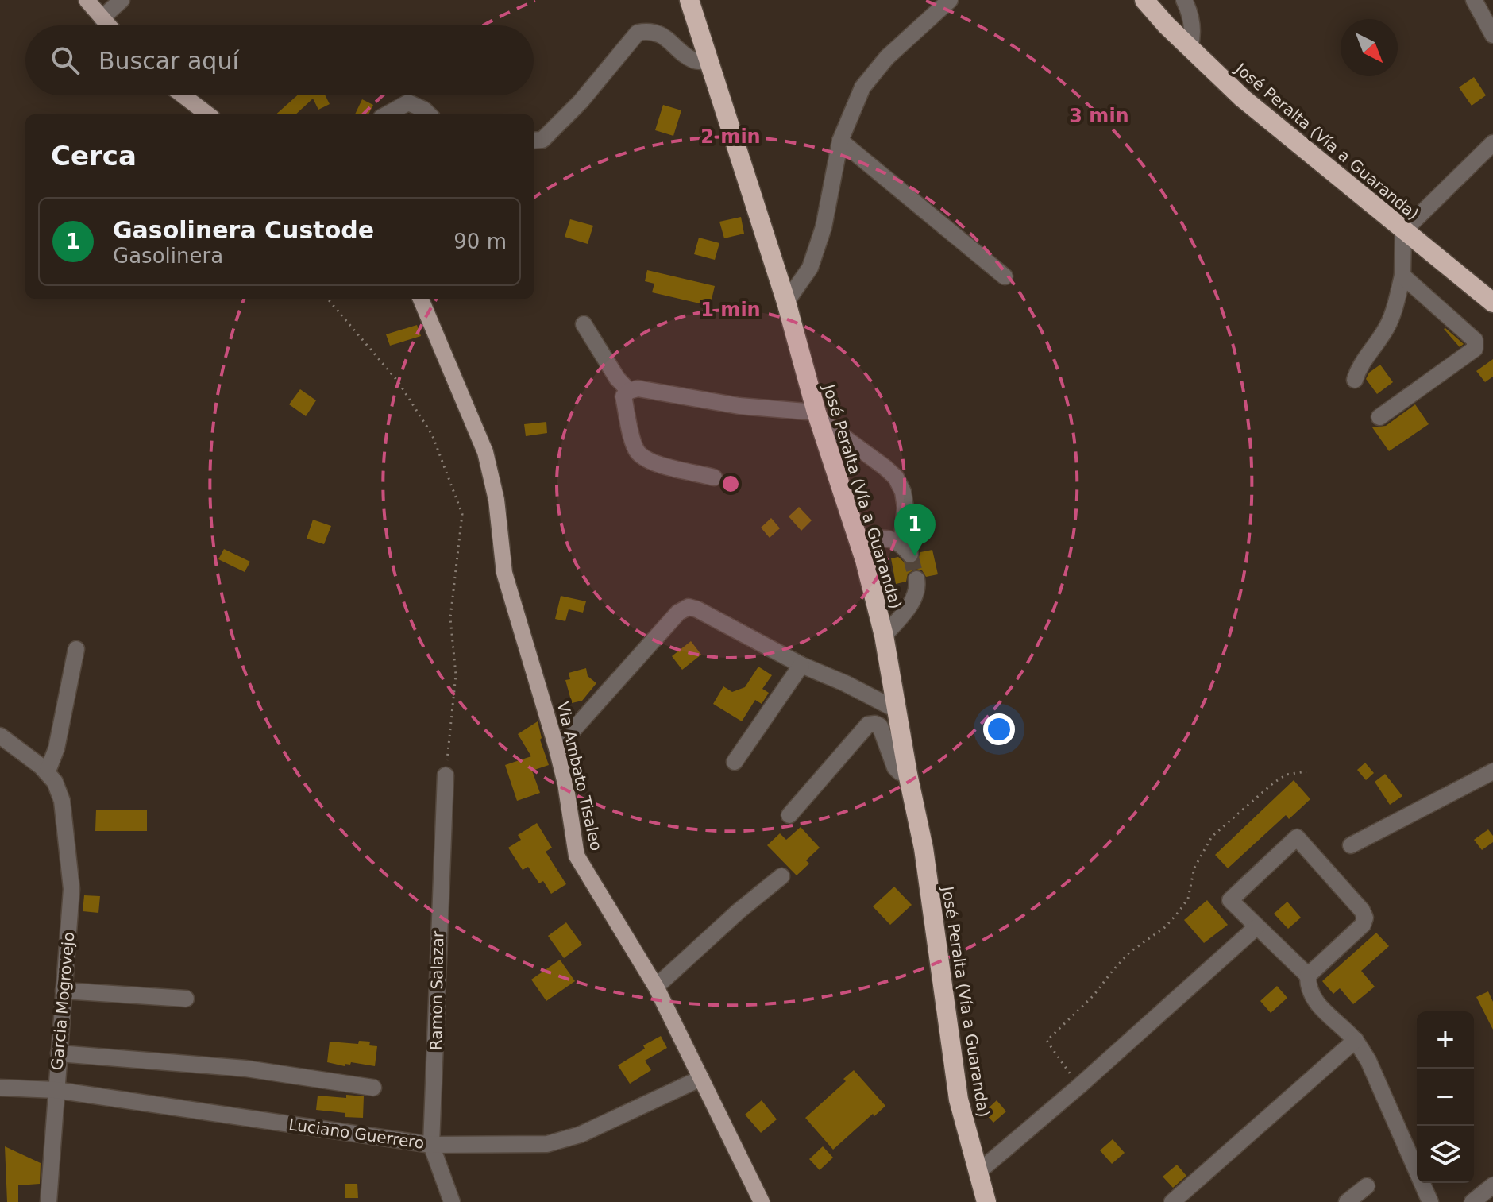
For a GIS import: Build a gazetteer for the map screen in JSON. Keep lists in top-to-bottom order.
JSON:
{
  "streets": {
    "highway": ["José Peralta (Vía a Guaranda)"],
    "main road": ["Via Ambato Tisaleo"],
    "street": ["Ramon Salazar", "Garcia Mogrovejo", "Luciano Guerrero"]
  },
  "crossings": [
    ["Via Ambato Tisaleo", "Luciano Guerrero"],
    ["Ramon Salazar", "Luciano Guerrero"],
    ["Garcia Mogrovejo", "Luciano Guerrero"]
  ],
  "north": "bottom right",
  "page": {
    "search": "Buscar aquí",
    "heading": "Cerca",
    "list": [
      {
        "mark": "1",
        "name": "Gasolinera Custode",
        "note": "Gasolinera",
        "value": "90 m"
      }
    ],
    "pins": "1",
    "map_buttons": ["+", "−"]
  },
  "rings": ["3 min", "2 min", "1 min"]
}
